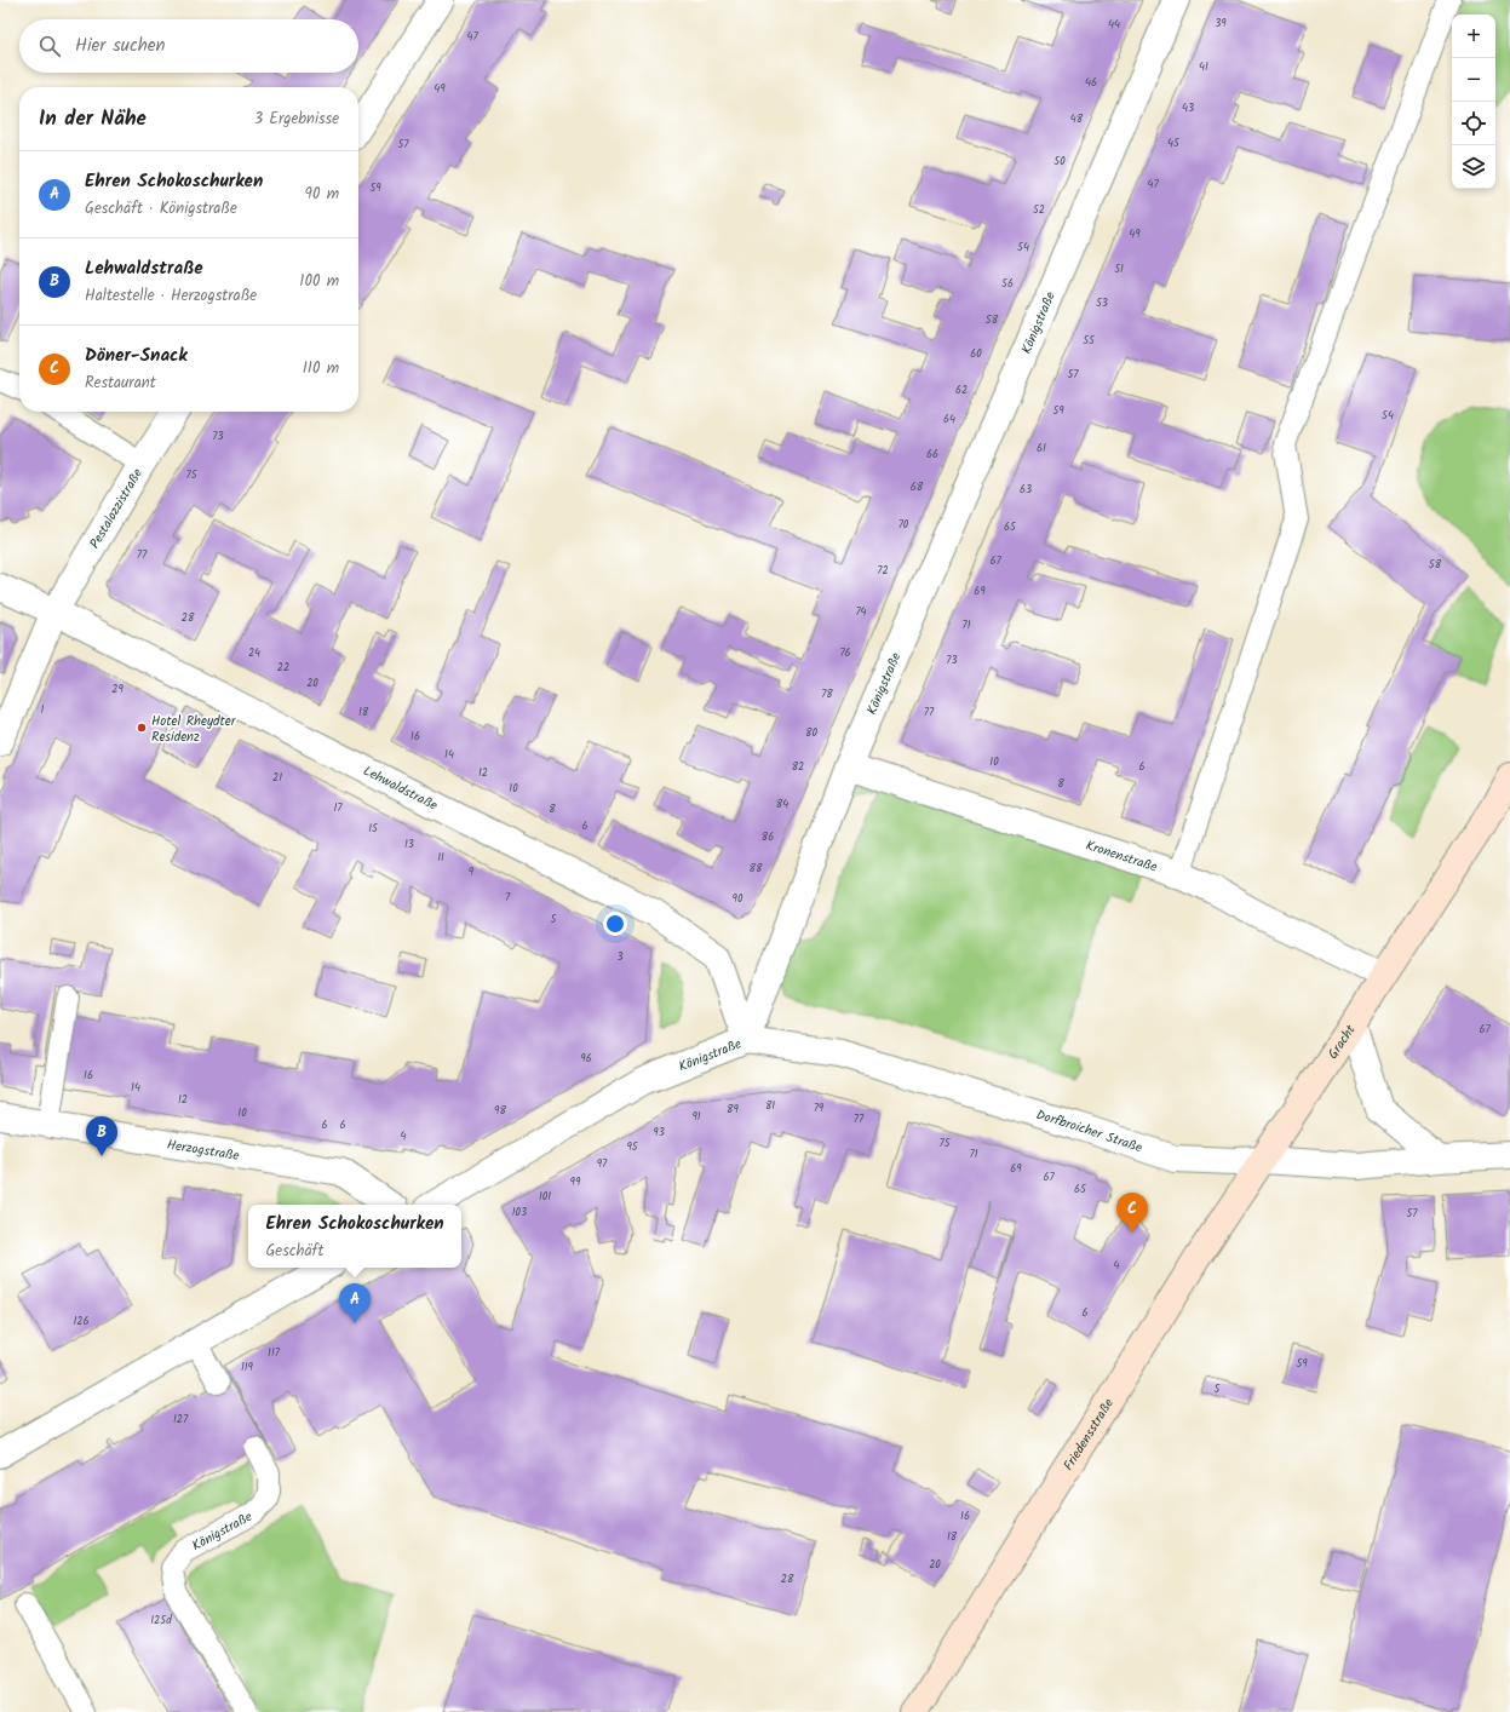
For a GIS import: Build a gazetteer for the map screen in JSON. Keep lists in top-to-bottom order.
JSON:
{
  "streets": {
    "main road": ["Gracht", "Friedensstraße"],
    "street": [
      "Königstraße",
      "Pestalozzistraße",
      "Lehwaldstraße",
      "Kronenstraße",
      "Dorfbroicher Straße",
      "Herzogstraße"
    ]
  },
  "crossings": [
    ["Königstraße", "Lehwaldstraße"],
    ["Königstraße", "Kronenstraße"],
    ["Königstraße", "Dorfbroicher Straße"],
    ["Pestalozzistraße", "Lehwaldstraße"],
    ["Lehwaldstraße", "Dorfbroicher Straße"],
    ["Kronenstraße", "Gracht"],
    ["Gracht", "Dorfbroicher Straße"],
    ["Gracht", "Friedensstraße"],
    ["Dorfbroicher Straße", "Friedensstraße"]
  ],
  "places": ["Hotel Rheydter Residenz"],
  "house_numbers": [
    "39",
    "44",
    "47",
    "41",
    "46",
    "49",
    "43",
    "48",
    "45",
    "57",
    "50",
    "47",
    "59",
    "52",
    "49",
    "54",
    "51",
    "56",
    "53",
    "58",
    "55",
    "60",
    "57",
    "62",
    "59",
    "54",
    "64",
    "73",
    "61",
    "66",
    "75",
    "68",
    "63",
    "70",
    "65",
    "77",
    "67",
    "58",
    "72",
    "69",
    "74",
    "28",
    "71",
    "24",
    "76",
    "73",
    "22",
    "20",
    "29",
    "78",
    "1",
    "18",
    "77",
    "80",
    "16",
    "14",
    "10",
    "82",
    "6",
    "12",
    "21",
    "8",
    "10",
    "84",
    "17",
    "8",
    "6",
    "15",
    "86",
    "13",
    "11",
    "88",
    "9",
    "7",
    "90",
    "5",
    "3",
    "67",
    "96",
    "16",
    "14",
    "12",
    "81",
    "79",
    "89",
    "98",
    "10",
    "91",
    "77",
    "6",
    "6",
    "93",
    "4",
    "75",
    "95",
    "71",
    "97",
    "69",
    "67",
    "99",
    "65",
    "101",
    "103",
    "57",
    "4",
    "6",
    "126",
    "117",
    "59",
    "119",
    "5",
    "127",
    "16",
    "18",
    "20",
    "28",
    "125d"
  ],
  "page": {
    "map_buttons": ["+", "−"],
    "search": "Hier suchen",
    "heading": ["In der Nähe", "3 Ergebnisse"],
    "list": [
      {
        "mark": "A",
        "name": "Ehren Schokoschurken",
        "note": "Geschäft · Königstraße",
        "value": "90 m"
      },
      {
        "mark": "B",
        "name": "Lehwaldstraße",
        "note": "Haltestelle · Herzogstraße",
        "value": "100 m"
      },
      {
        "mark": "C",
        "name": "Döner-Snack",
        "note": "Restaurant",
        "value": "110 m"
      }
    ],
    "pins": ["B", "C", "A"],
    "popup": ["Ehren Schokoschurken", "Geschäft"]
  }
}
